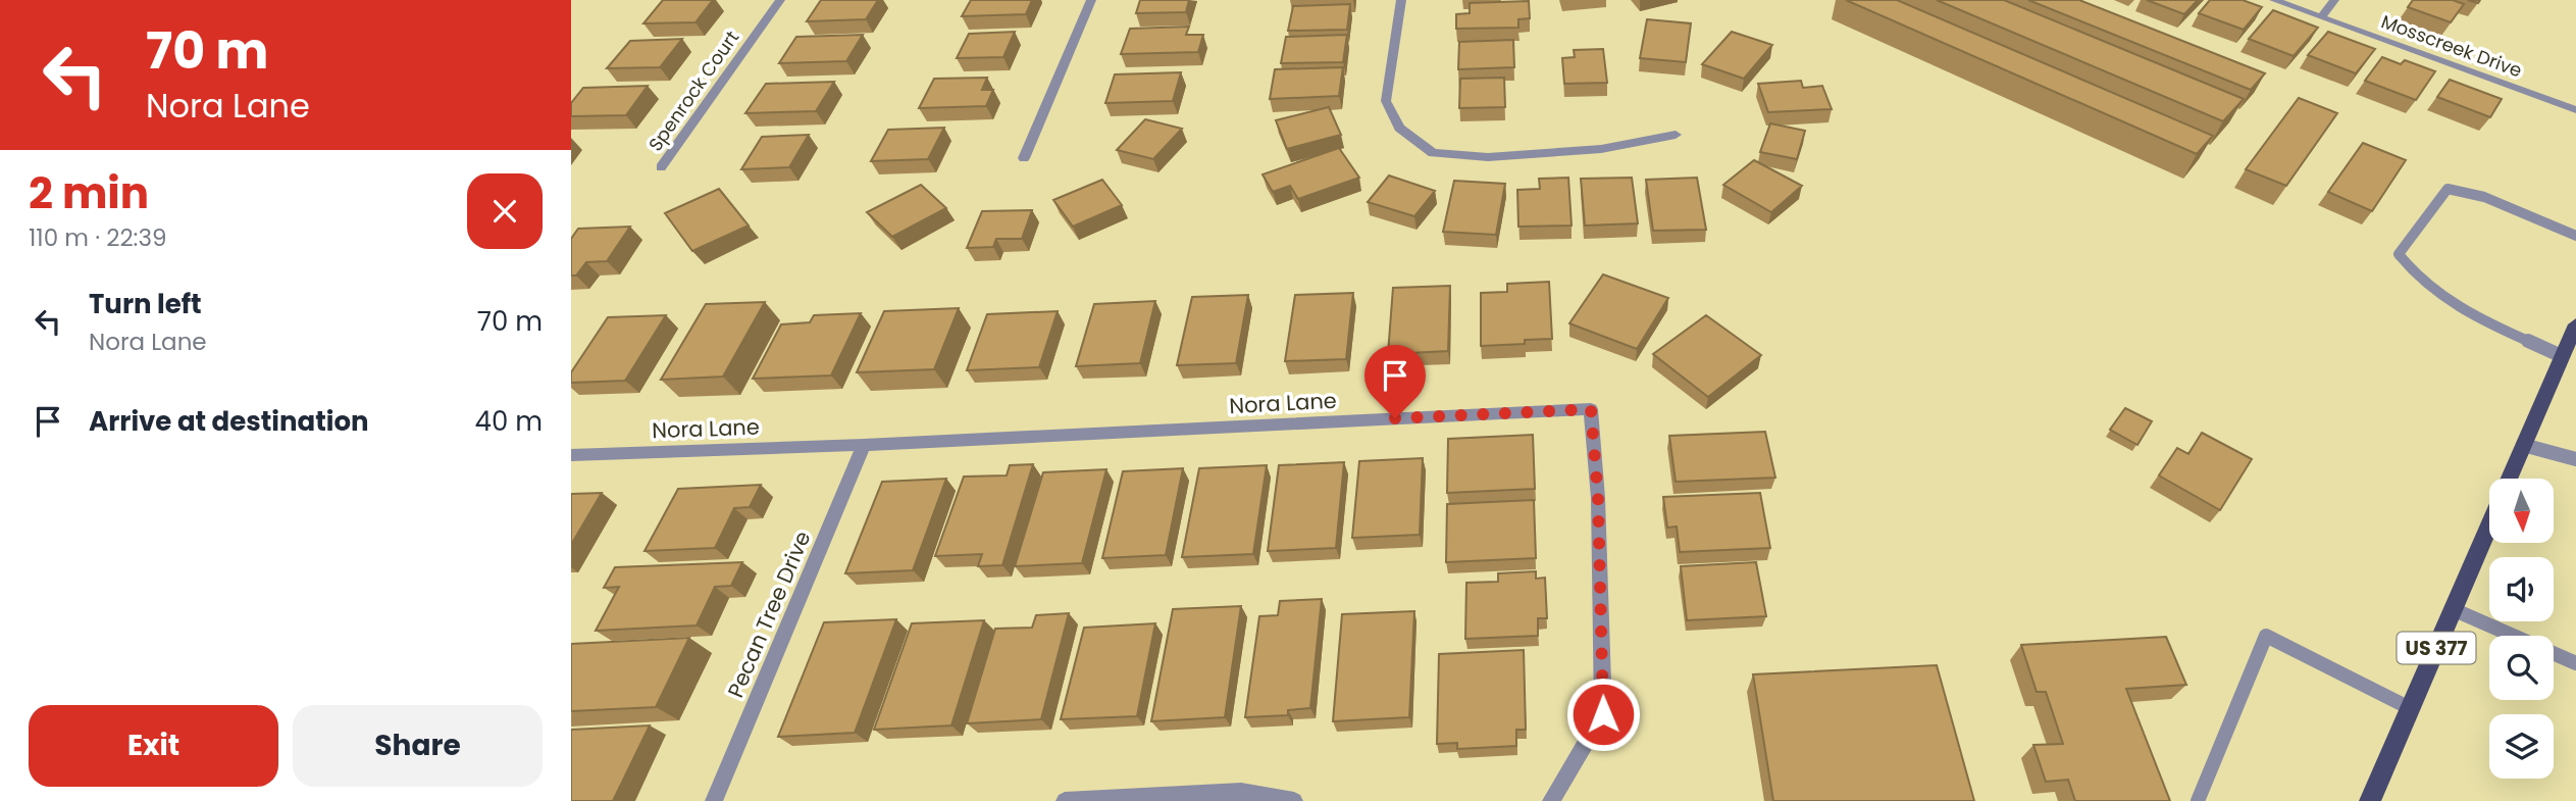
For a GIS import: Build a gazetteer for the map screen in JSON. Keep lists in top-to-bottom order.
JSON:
{
  "streets": {
    "main road": ["US 377"],
    "street": [
      "Mosscreek Drive",
      "Spenrock Court",
      "Nora Lane",
      "Pecan Tree Drive"
    ]
  },
  "crossings": [
    ["Nora Lane", "Pecan Tree Drive"]
  ],
  "north": "bottom",
  "page": {
    "turn": ["70 m", "Nora Lane"],
    "heading": ["2 min", "110 m · 22:39"],
    "list": [
      {
        "name": "Turn left",
        "note": "Nora Lane",
        "value": "70 m"
      },
      {
        "name": "Arrive at destination",
        "value": "40 m"
      }
    ],
    "buttons": ["Exit", "Share"]
  }
}
